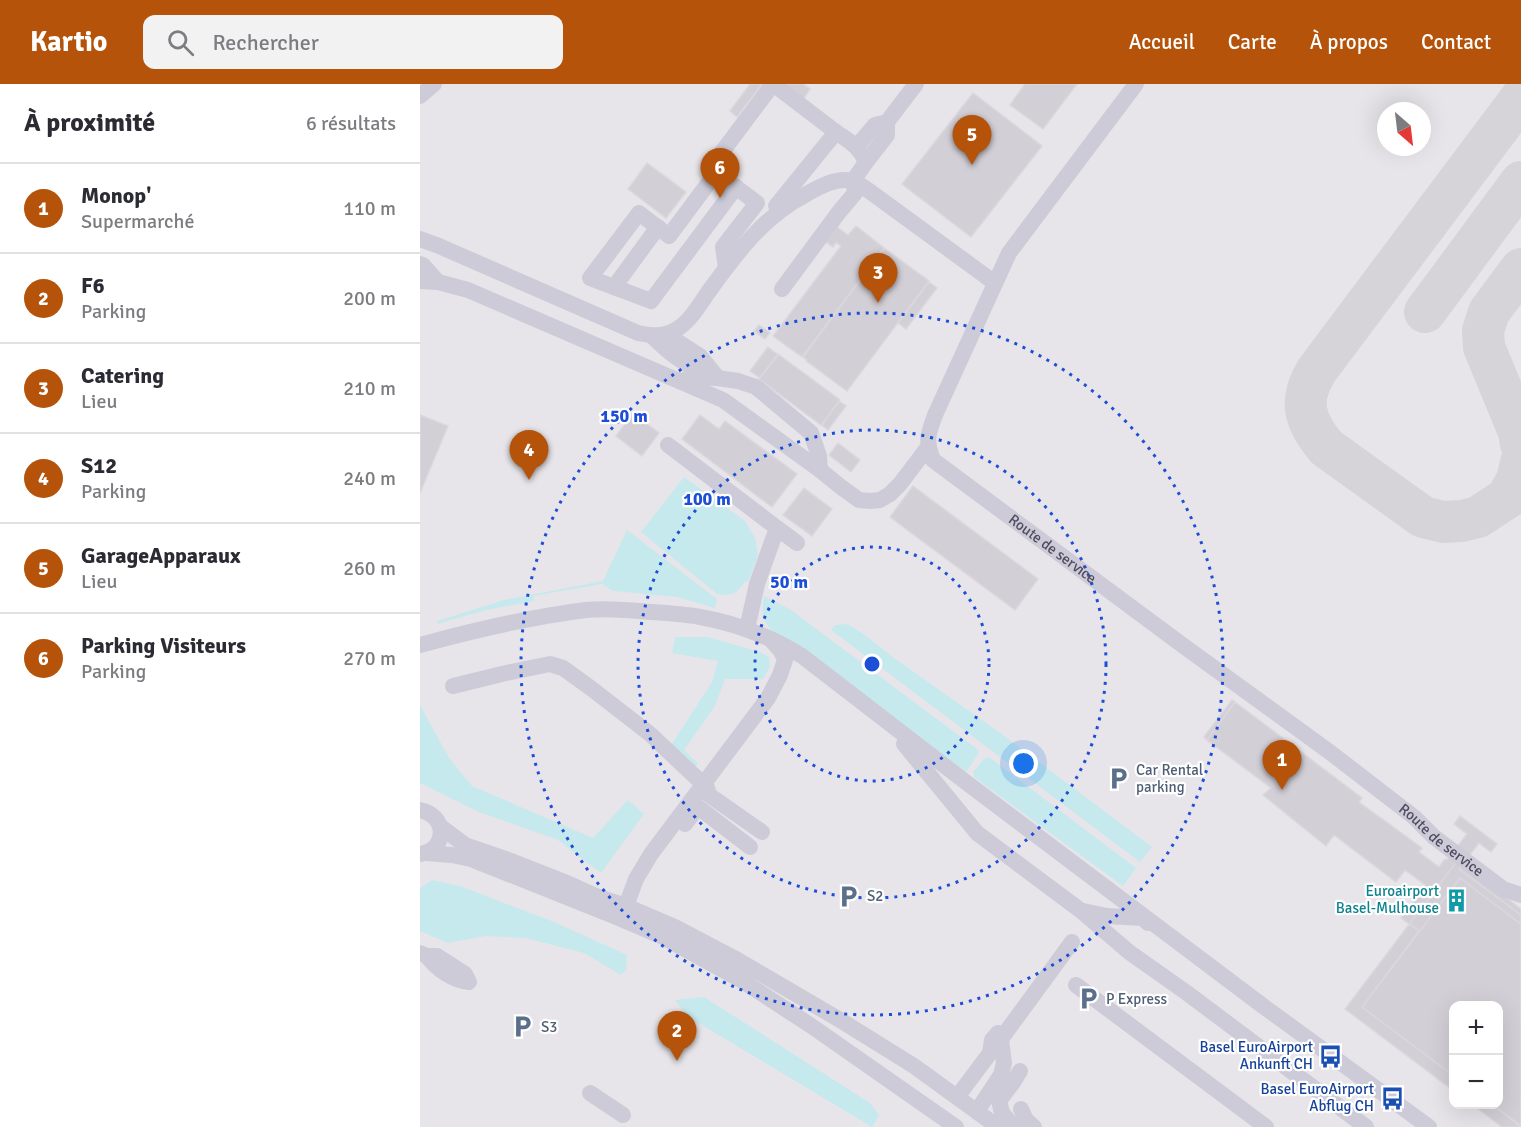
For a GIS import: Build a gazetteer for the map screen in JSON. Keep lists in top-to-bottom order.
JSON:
{
  "streets": {
    "street": ["Route de service"]
  },
  "places": {
    "parking": [
      "Car Rental parking",
      "S2",
      "P Express",
      "S3"
    ],
    "building": ["Euroairport Basel-Mulhouse"],
    "bus stop": ["Basel EuroAirport Ankunft CH", "Basel EuroAirport Abflug CH"]
  },
  "north": "bottom right",
  "page": {
    "header": "Kartio",
    "search": "Rechercher",
    "nav": [
      "Accueil",
      "Carte",
      "À propos",
      "Contact"
    ],
    "heading": ["À proximité", "6 résultats"],
    "pins": [
      "5",
      "6",
      "3",
      "4",
      "1",
      "2"
    ],
    "list": [
      {
        "mark": "1",
        "name": "Monop'",
        "note": "Supermarché",
        "value": "110 m"
      },
      {
        "mark": "2",
        "name": "F6",
        "note": "Parking",
        "value": "200 m"
      },
      {
        "mark": "3",
        "name": "Catering",
        "note": "Lieu",
        "value": "210 m"
      },
      {
        "mark": "4",
        "name": "S12",
        "note": "Parking",
        "value": "240 m"
      },
      {
        "mark": "5",
        "name": "GarageApparaux",
        "note": "Lieu",
        "value": "260 m"
      },
      {
        "mark": "6",
        "name": "Parking Visiteurs",
        "note": "Parking",
        "value": "270 m"
      }
    ],
    "map_buttons": ["+", "−"]
  },
  "rings": ["150 m", "100 m", "50 m"]
}
